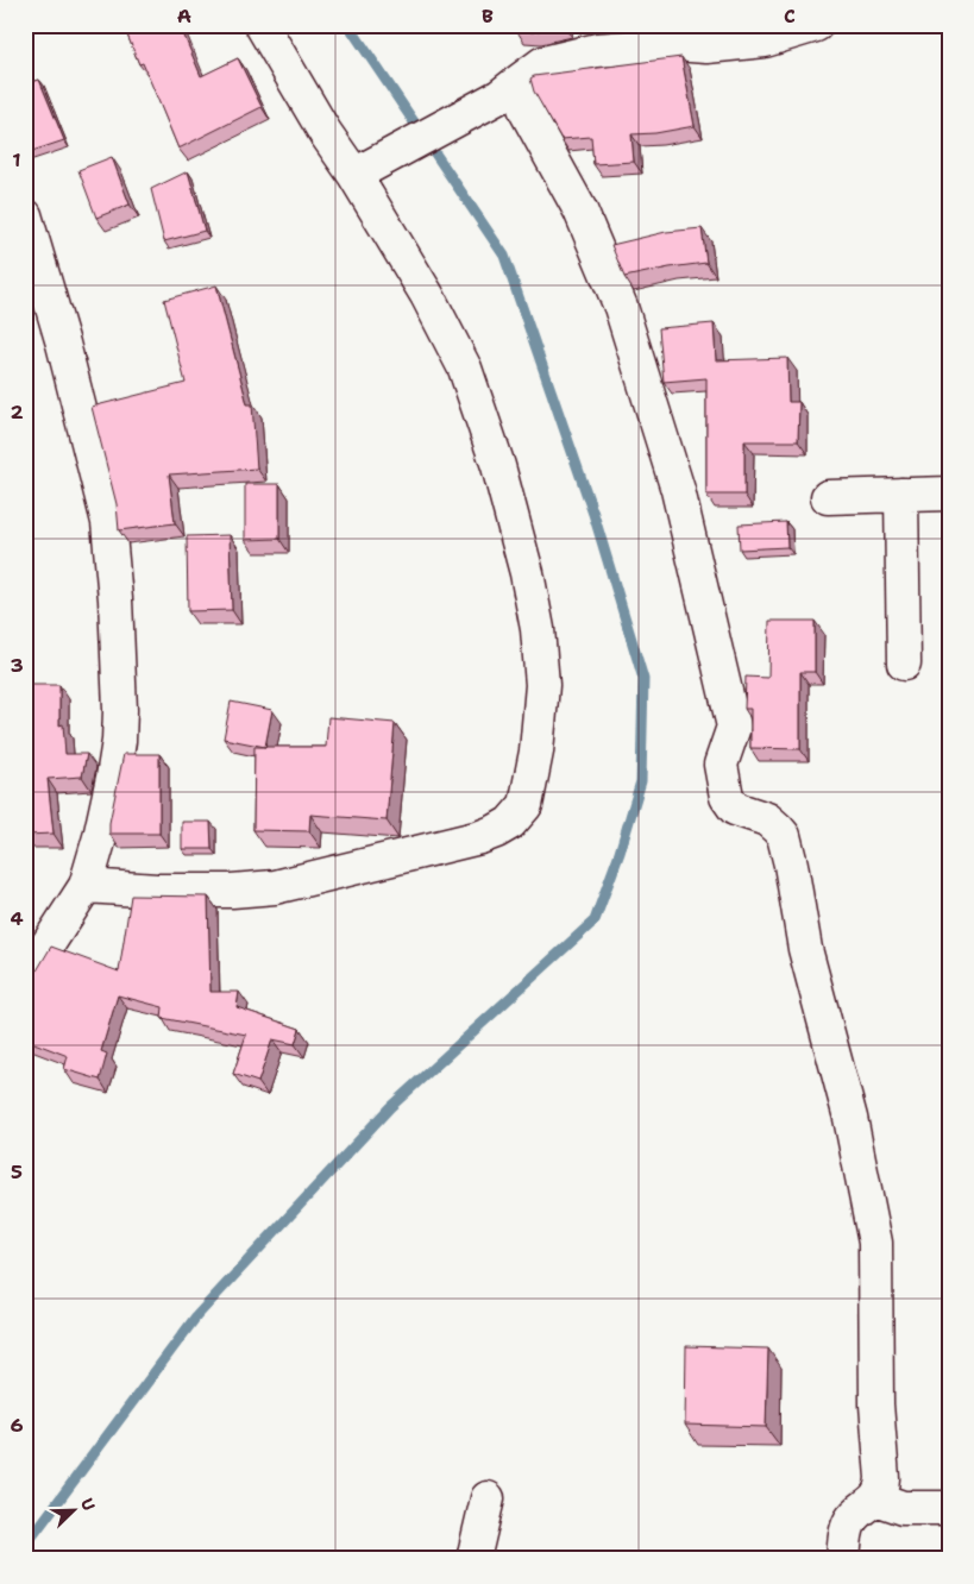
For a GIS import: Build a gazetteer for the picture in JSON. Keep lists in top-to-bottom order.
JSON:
{
  "north": "top right",
  "grid": {
    "columns": ["A", "B", "C"],
    "rows": [
      "1",
      "2",
      "3",
      "4",
      "5",
      "6"
    ]
  }
}
